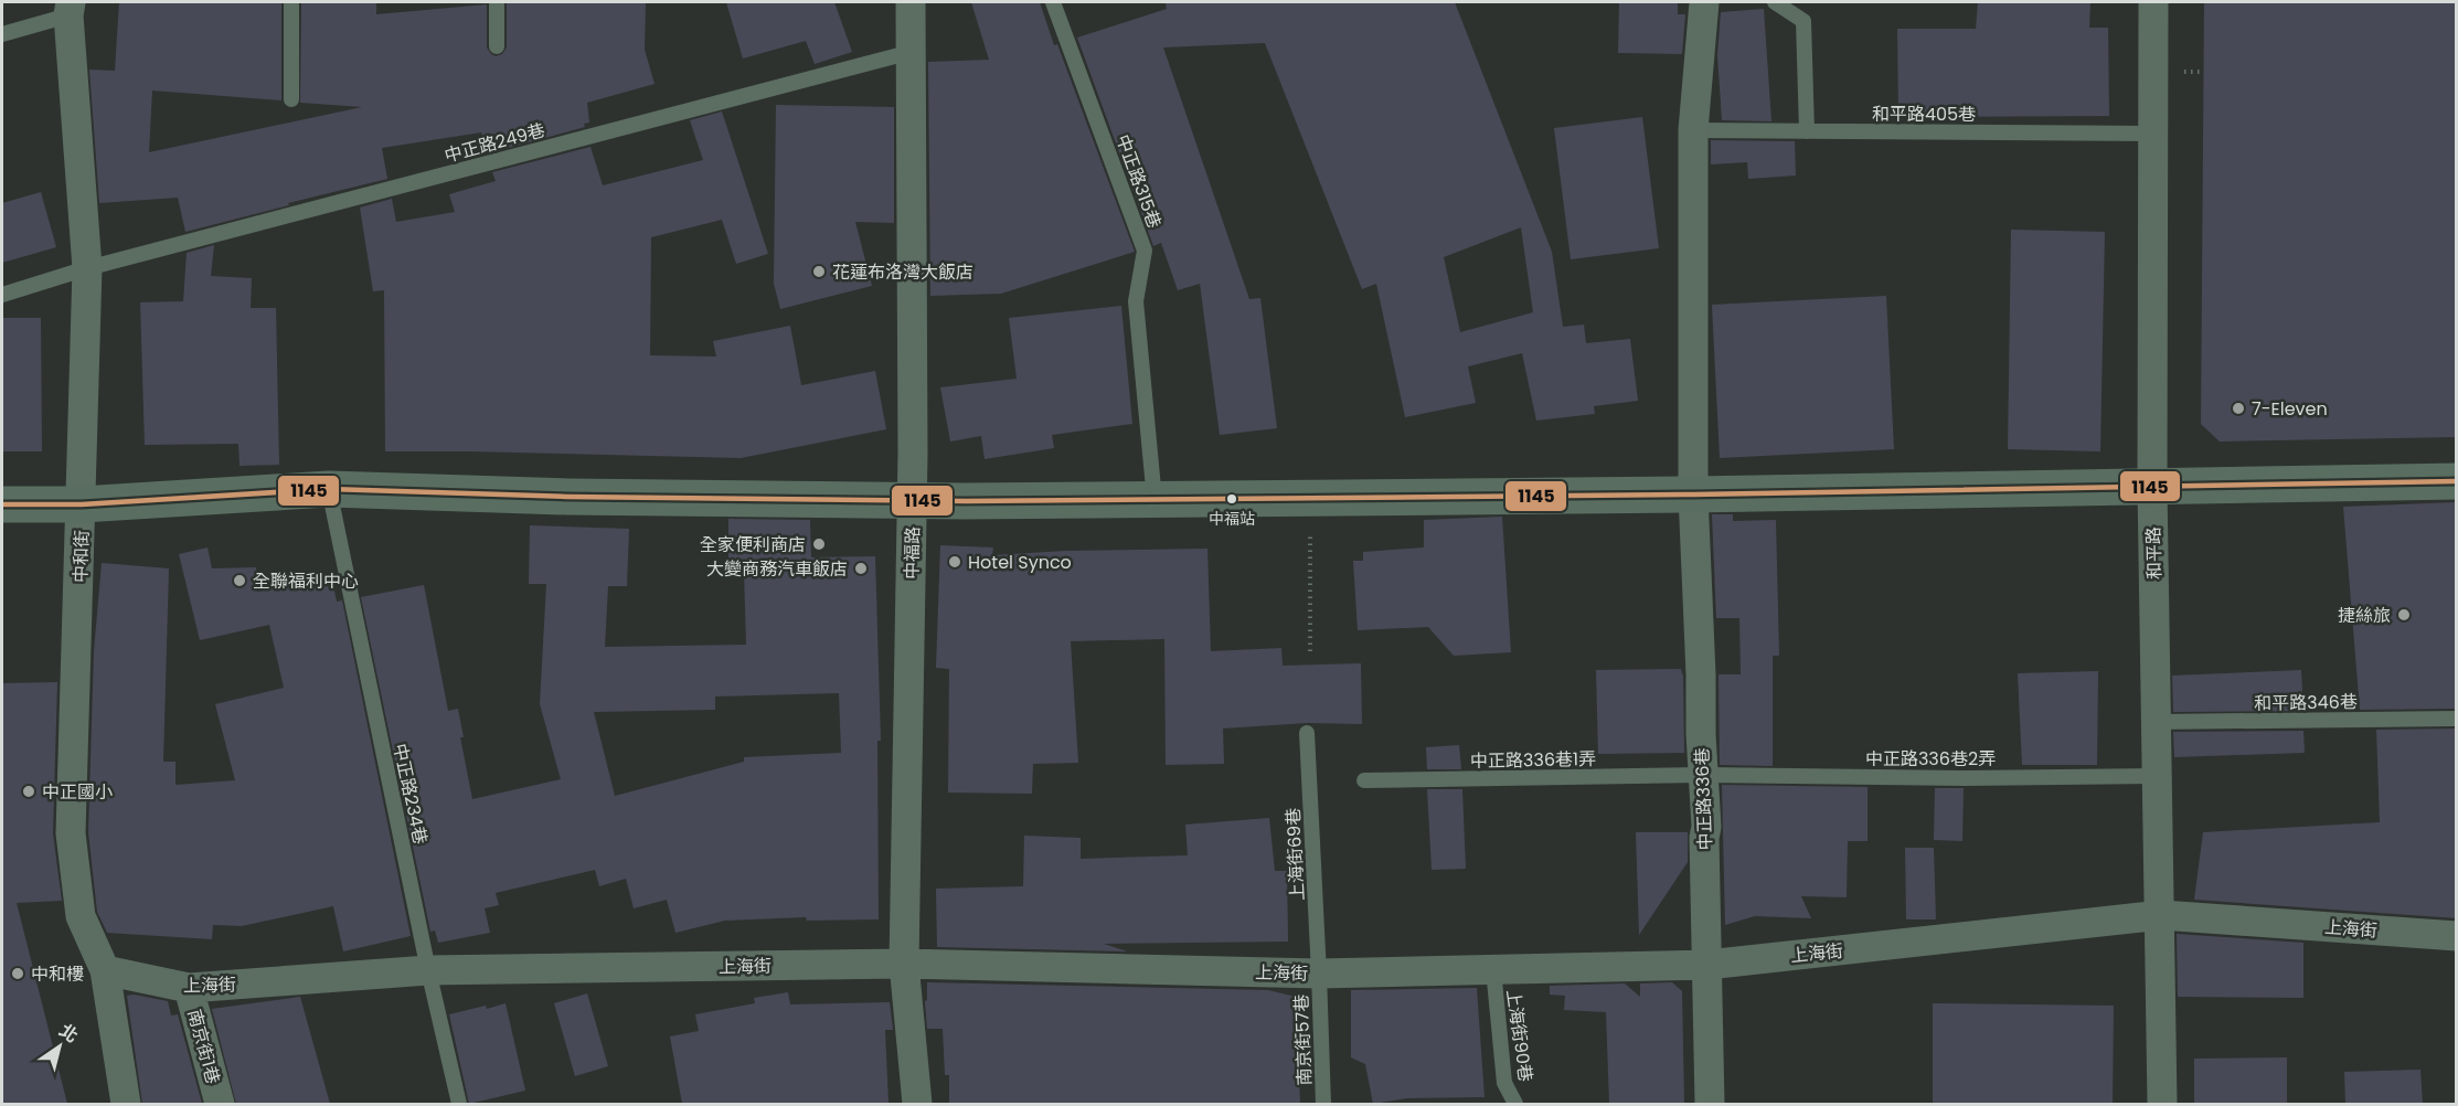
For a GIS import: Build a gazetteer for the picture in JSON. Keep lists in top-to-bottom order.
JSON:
{
  "streets": {
    "street": [
      "中福路",
      "和平路",
      "中和街",
      "中正路336巷",
      "上海街",
      "南京街1巷"
    ],
    "lane": [
      "和平路405巷",
      "中正路249巷",
      "中正路315巷",
      "和平路346巷",
      "中正路336巷2弄",
      "中正路336巷1弄",
      "中正路234巷",
      "上海街69巷",
      "上海街90巷",
      "南京街57巷"
    ]
  },
  "crossings": [
    ["和平路405巷", "和平路"],
    ["和平路405巷", "中正路336巷"],
    ["中正路249巷", "中福路"],
    ["中正路249巷", "中和街"],
    ["中福路", "上海街"],
    ["和平路", "和平路346巷"],
    ["和平路", "中正路336巷2弄"],
    ["和平路", "上海街"],
    ["中和街", "上海街"],
    ["中正路336巷2弄", "中正路336巷1弄"],
    ["中正路336巷2弄", "中正路336巷"],
    ["中正路336巷1弄", "中正路336巷"],
    ["中正路234巷", "上海街"],
    ["中正路336巷", "上海街"],
    ["上海街69巷", "上海街"],
    ["上海街69巷", "南京街57巷"],
    ["上海街", "上海街90巷"],
    ["上海街", "南京街57巷"],
    ["上海街", "南京街1巷"]
  ],
  "places": [
    "花蓮布洛灣大飯店",
    "7-Eleven",
    "中福站",
    "全家便利商店",
    "Hotel Synco",
    "大變商務汽車飯店",
    "全聯福利中心",
    "捷絲旅",
    "中正國小",
    "中和樓"
  ],
  "lines": ["transit line 1145"],
  "north": "top right"
}
